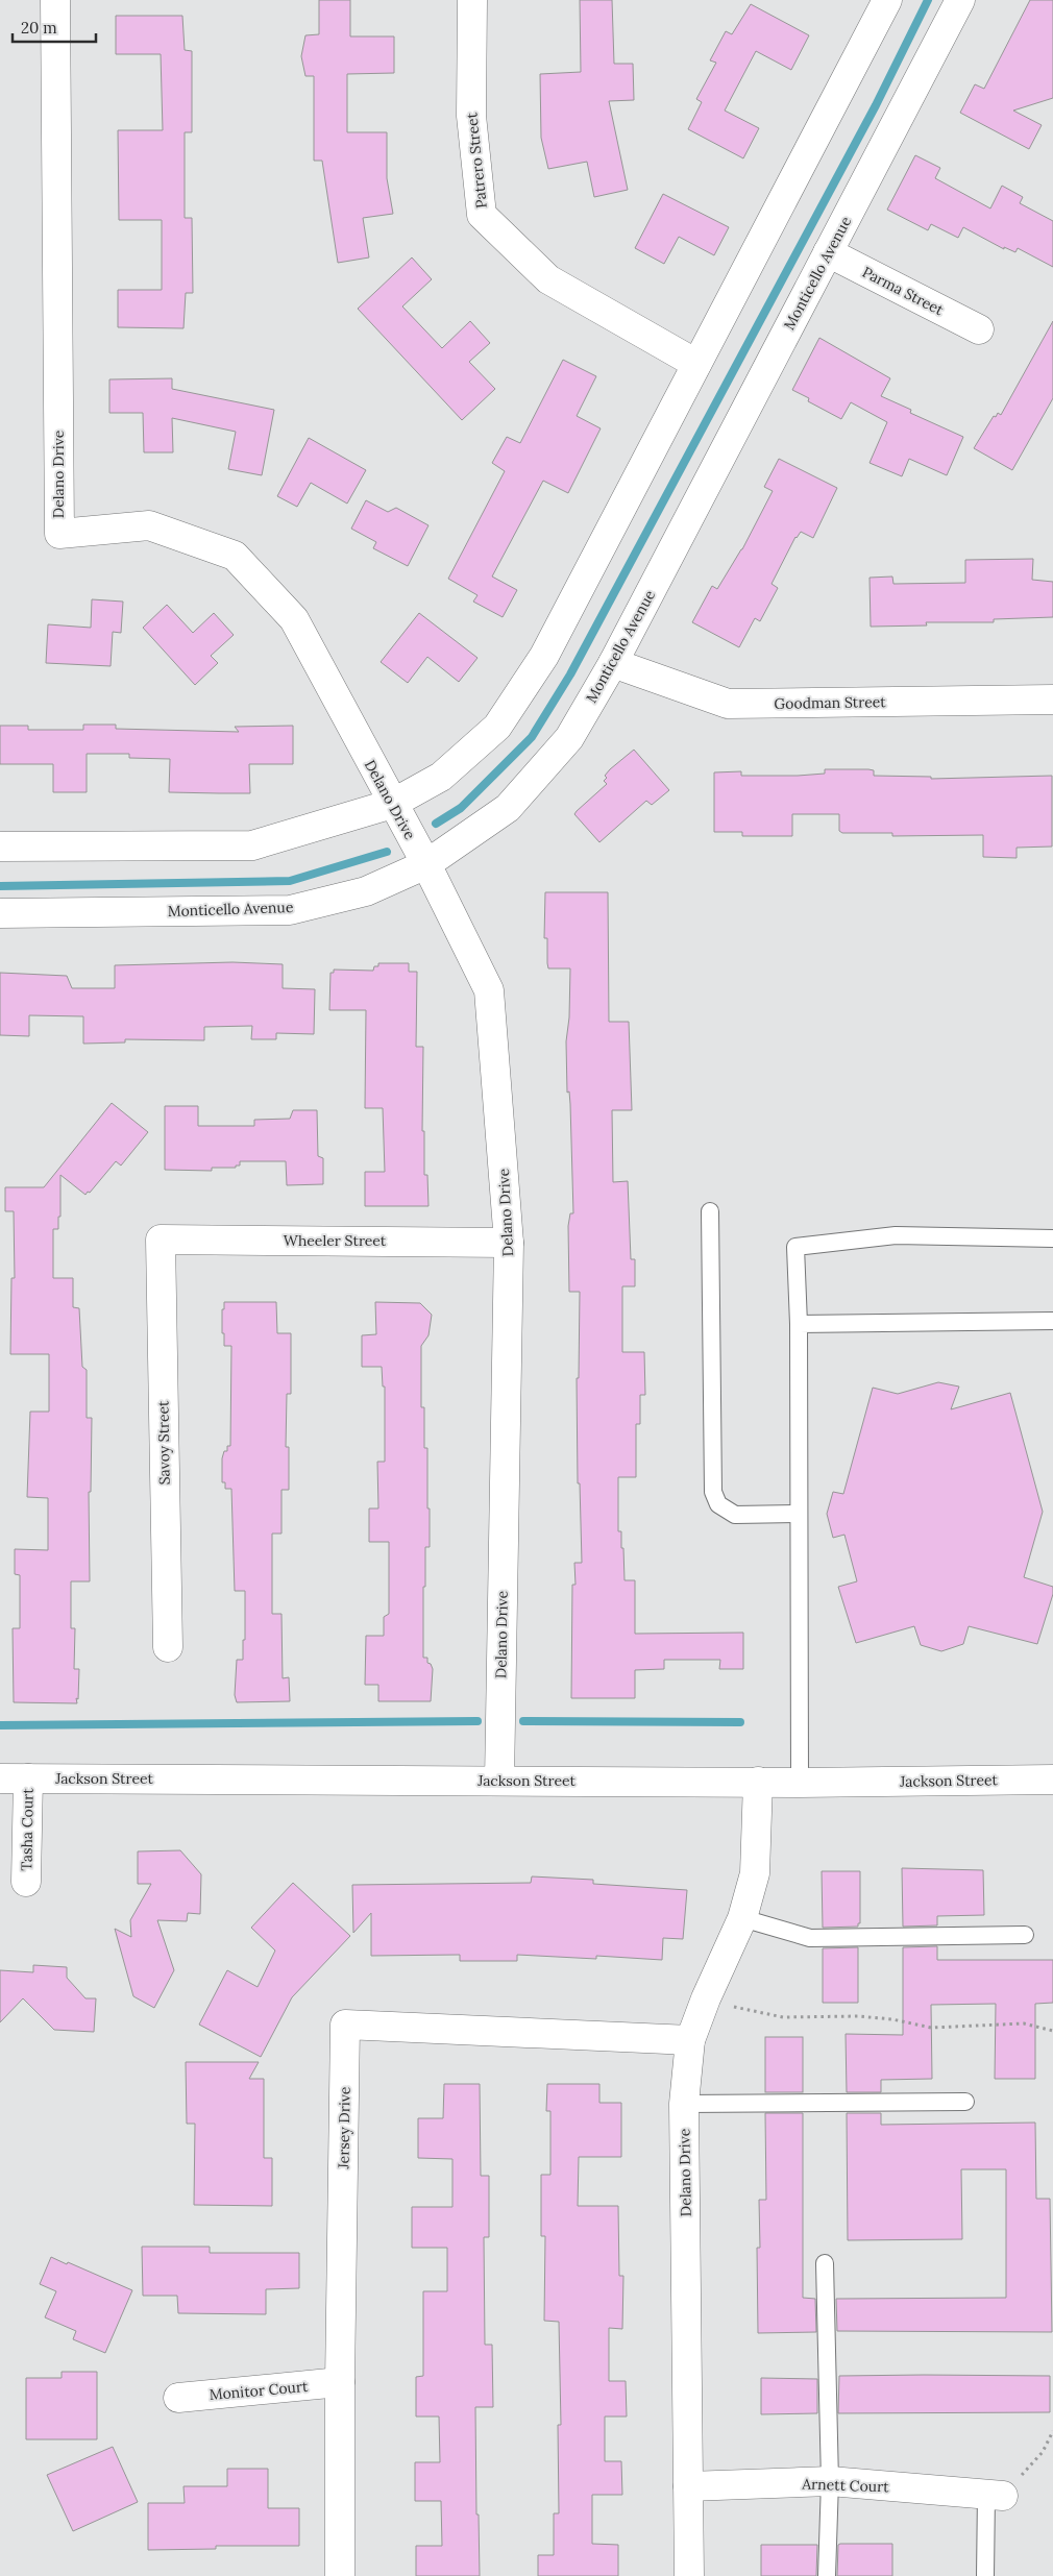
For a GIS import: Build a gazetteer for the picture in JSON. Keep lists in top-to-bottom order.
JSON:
{
  "streets": {
    "street": [
      "Patrero Street",
      "Monticello Avenue",
      "Parma Street",
      "Delano Drive",
      "Goodman Street",
      "Wheeler Street",
      "Savoy Street",
      "Jackson Street",
      "Tasha Court",
      "Jersey Drive",
      "Monitor Court",
      "Arnett Court"
    ]
  },
  "crossings": [
    ["Monticello Avenue", "Parma Street"],
    ["Monticello Avenue", "Delano Drive"],
    ["Monticello Avenue", "Goodman Street"],
    ["Delano Drive", "Wheeler Street"],
    ["Delano Drive", "Jackson Street"],
    ["Delano Drive", "Jersey Drive"],
    ["Delano Drive", "Arnett Court"],
    ["Wheeler Street", "Savoy Street"],
    ["Jackson Street", "Tasha Court"],
    ["Jersey Drive", "Monitor Court"]
  ],
  "scale_bar": "20 m"
}
